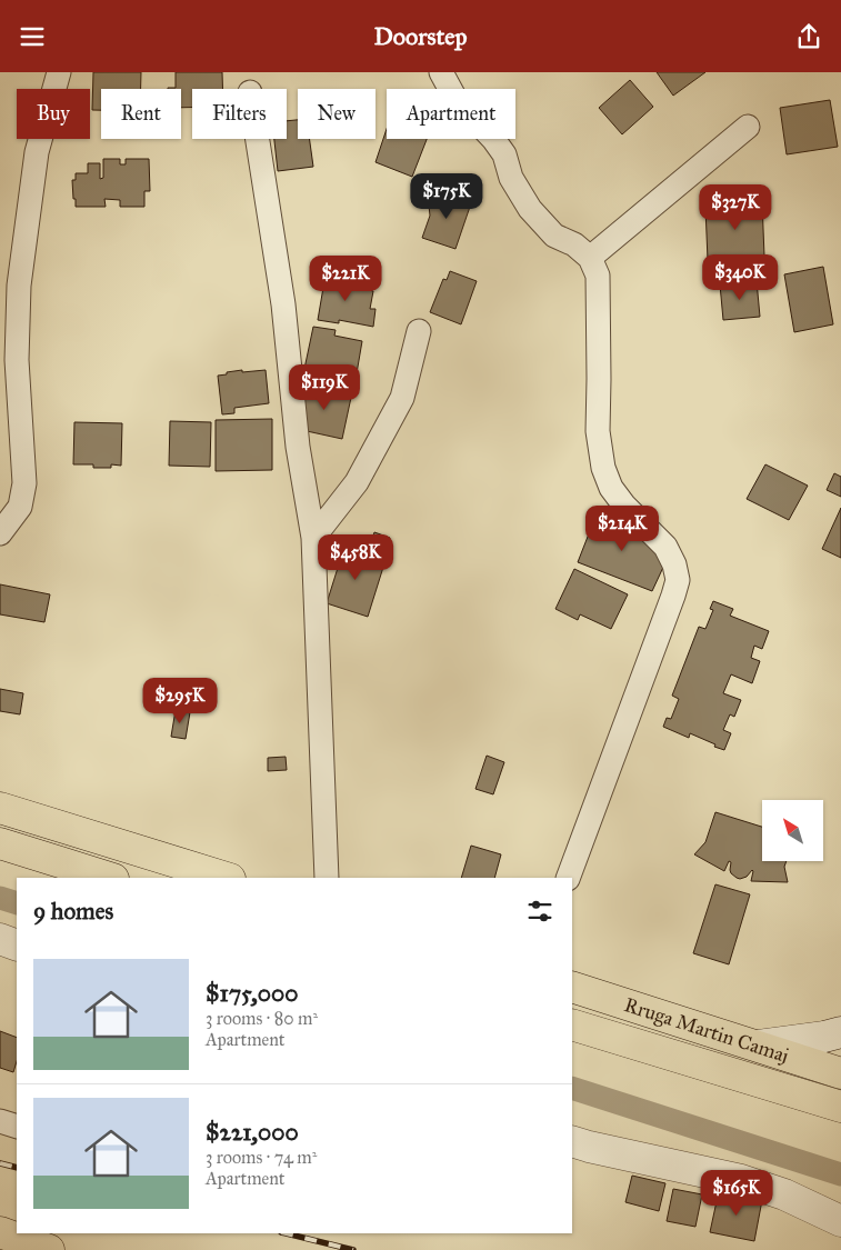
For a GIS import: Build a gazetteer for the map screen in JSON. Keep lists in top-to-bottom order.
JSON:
{
  "streets": {
    "main road": ["Rruga Martin Camaj"]
  },
  "north": "top left",
  "page": {
    "header": "Doorstep",
    "chip": [
      "Buy",
      "Rent",
      "Filters",
      "New",
      "Apartment"
    ],
    "price": [
      "$175K",
      "$327K",
      "$340K",
      "$221K",
      "$119K",
      "$214K",
      "$458K",
      "$295K",
      "$165K"
    ],
    "heading": "9 homes",
    "list": [
      {
        "name": "$175,000",
        "note": "3 rooms · 80 m² · Apartment"
      },
      {
        "name": "$221,000",
        "note": "3 rooms · 74 m² · Apartment"
      }
    ]
  }
}
